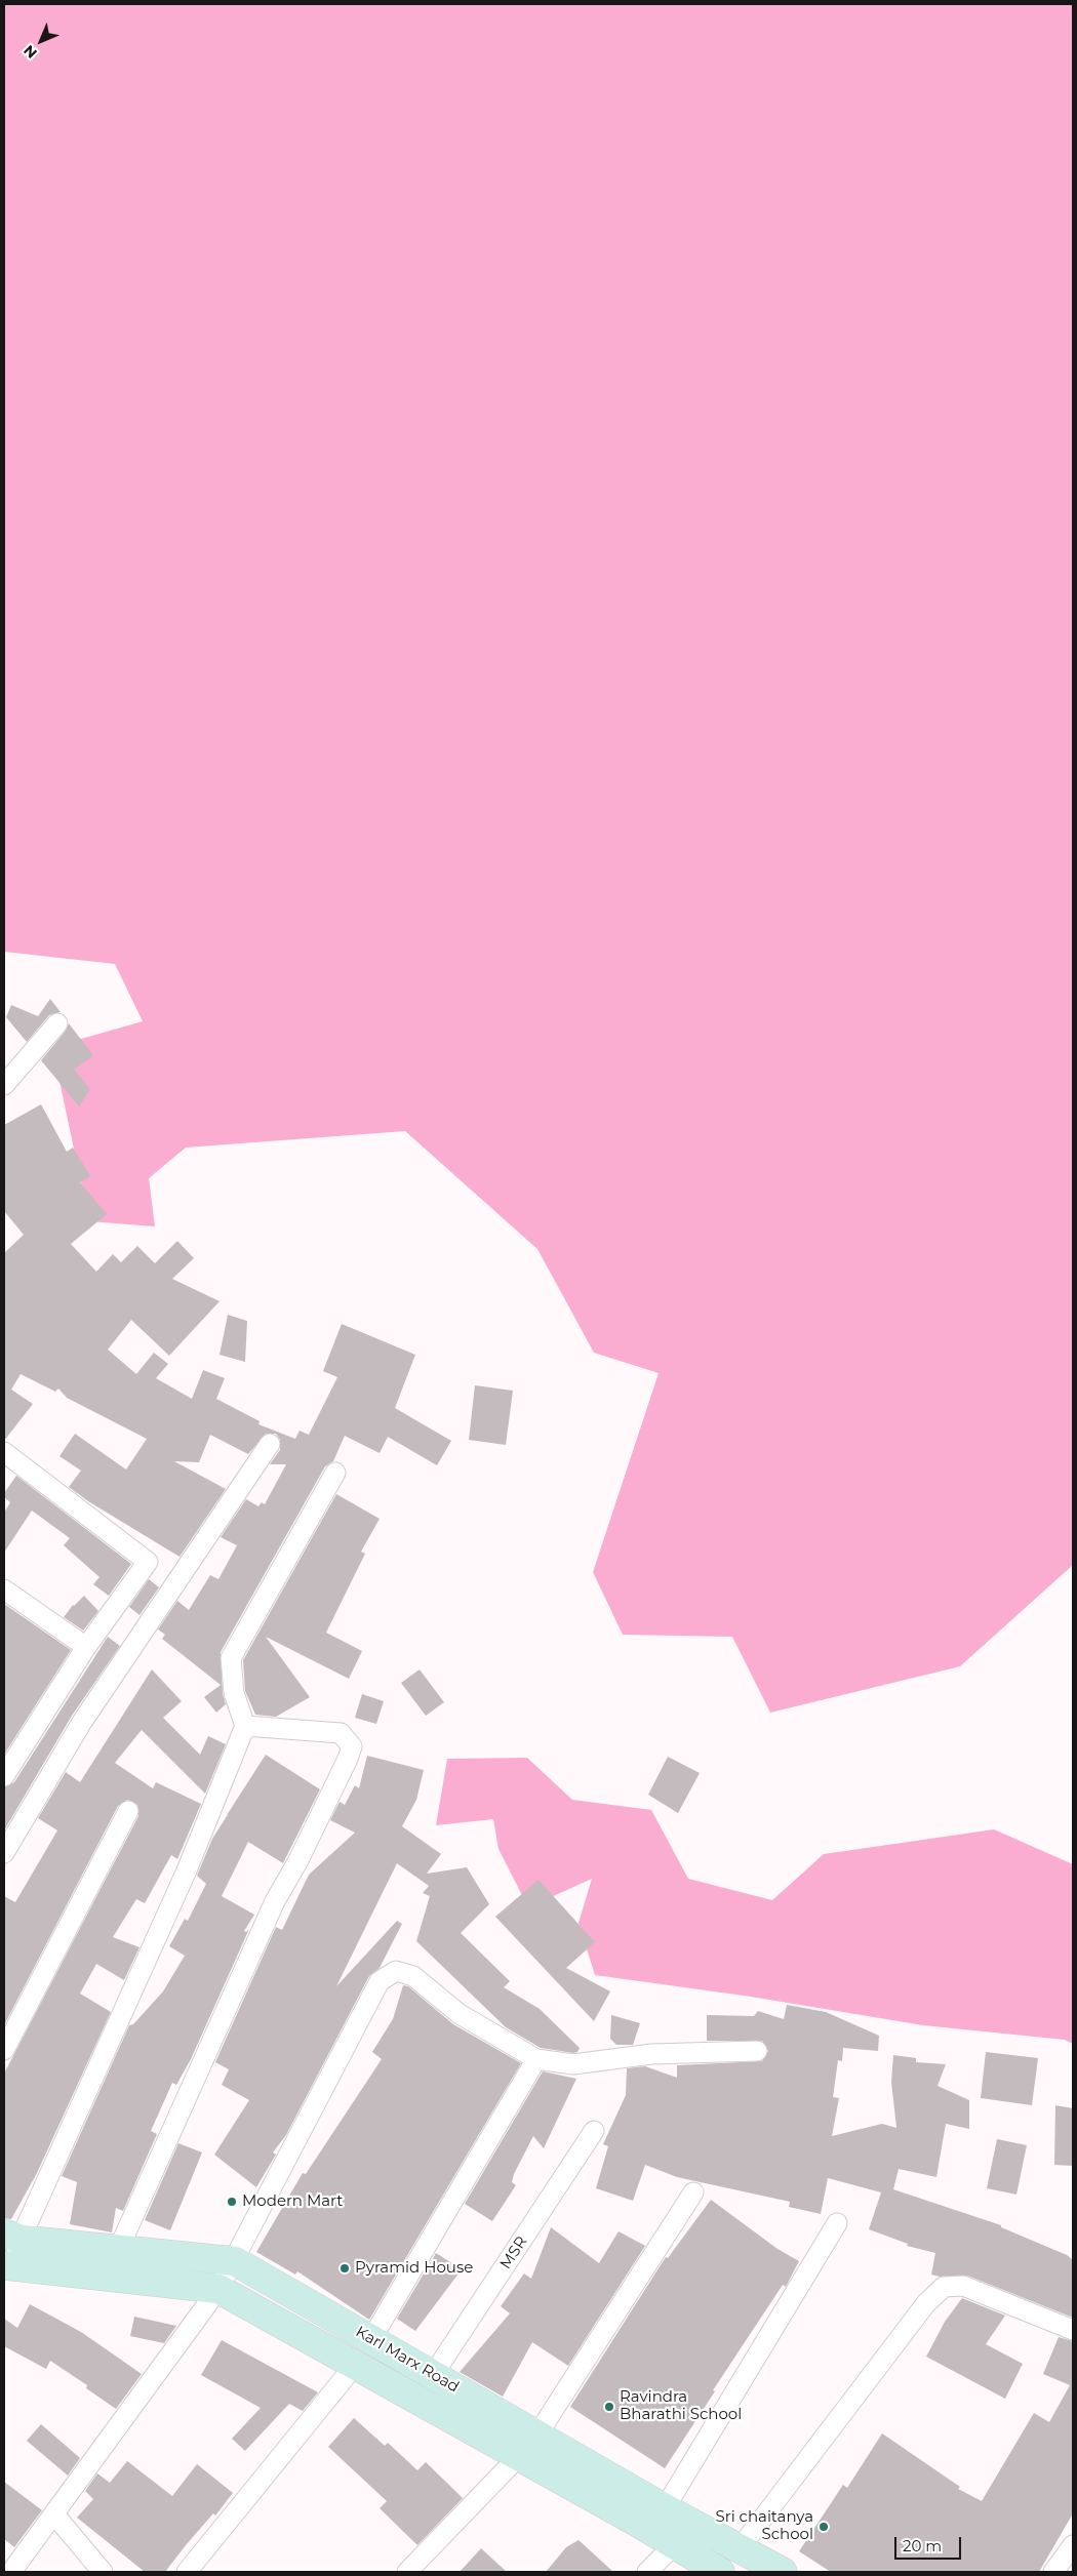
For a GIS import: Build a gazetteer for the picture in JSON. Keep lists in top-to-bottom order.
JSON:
{
  "streets": {
    "main road": ["Karl Marx Road"],
    "street": ["MSR"]
  },
  "crossings": [
    ["MSR", "Karl Marx Road"]
  ],
  "places": [
    "Modern Mart",
    "Pyramid House",
    "Ravindra Bharathi School",
    "Sri chaitanya School"
  ],
  "scale_bar": "20 m",
  "north": "bottom left"
}
